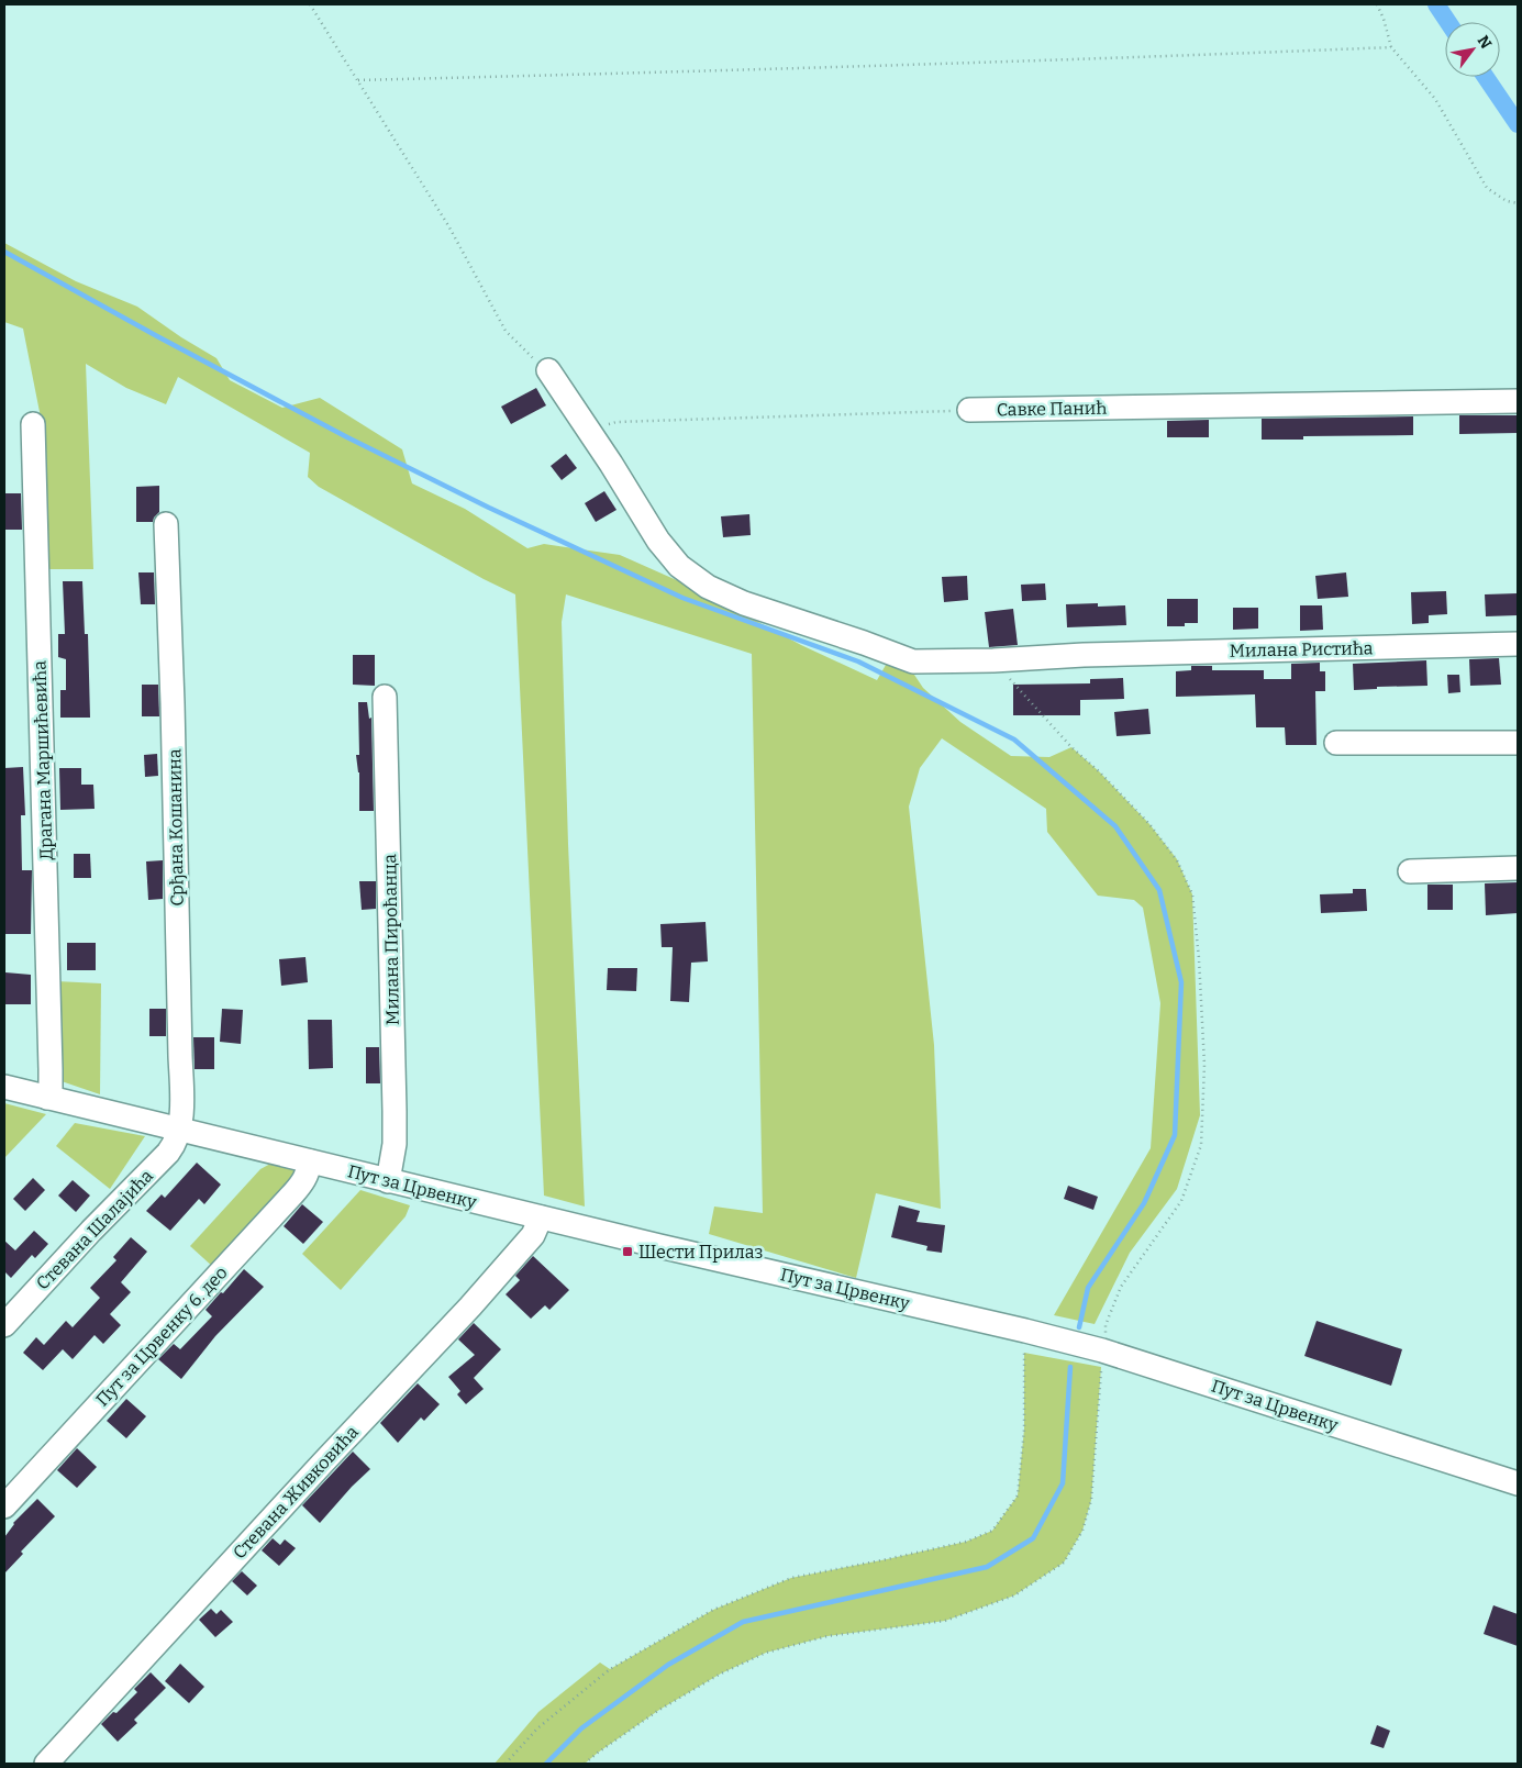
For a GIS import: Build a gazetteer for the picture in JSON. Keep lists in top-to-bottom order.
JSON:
{
  "streets": {
    "street": [
      "Савке Панић",
      "Милана Ристића",
      "Драгана Маршићевића",
      "Срђана Кошанина",
      "Милана Пироћанца",
      "Пут за Црвенку",
      "Стевана Шалајића",
      "Пут за Црвенку 6. део",
      "Стевана Живковића"
    ]
  },
  "crossings": [
    ["Драгана Маршићевића", "Пут за Црвенку"],
    ["Срђана Кошанина", "Пут за Црвенку"],
    ["Срђана Кошанина", "Стевана Шалајића"],
    ["Милана Пироћанца", "Пут за Црвенку"],
    ["Пут за Црвенку", "Стевана Шалајића"],
    ["Пут за Црвенку", "Пут за Црвенку 6. део"],
    ["Пут за Црвенку", "Стевана Живковића"]
  ],
  "places": {
    "transit": ["Шести Прилаз"]
  },
  "north": "top right"
}
